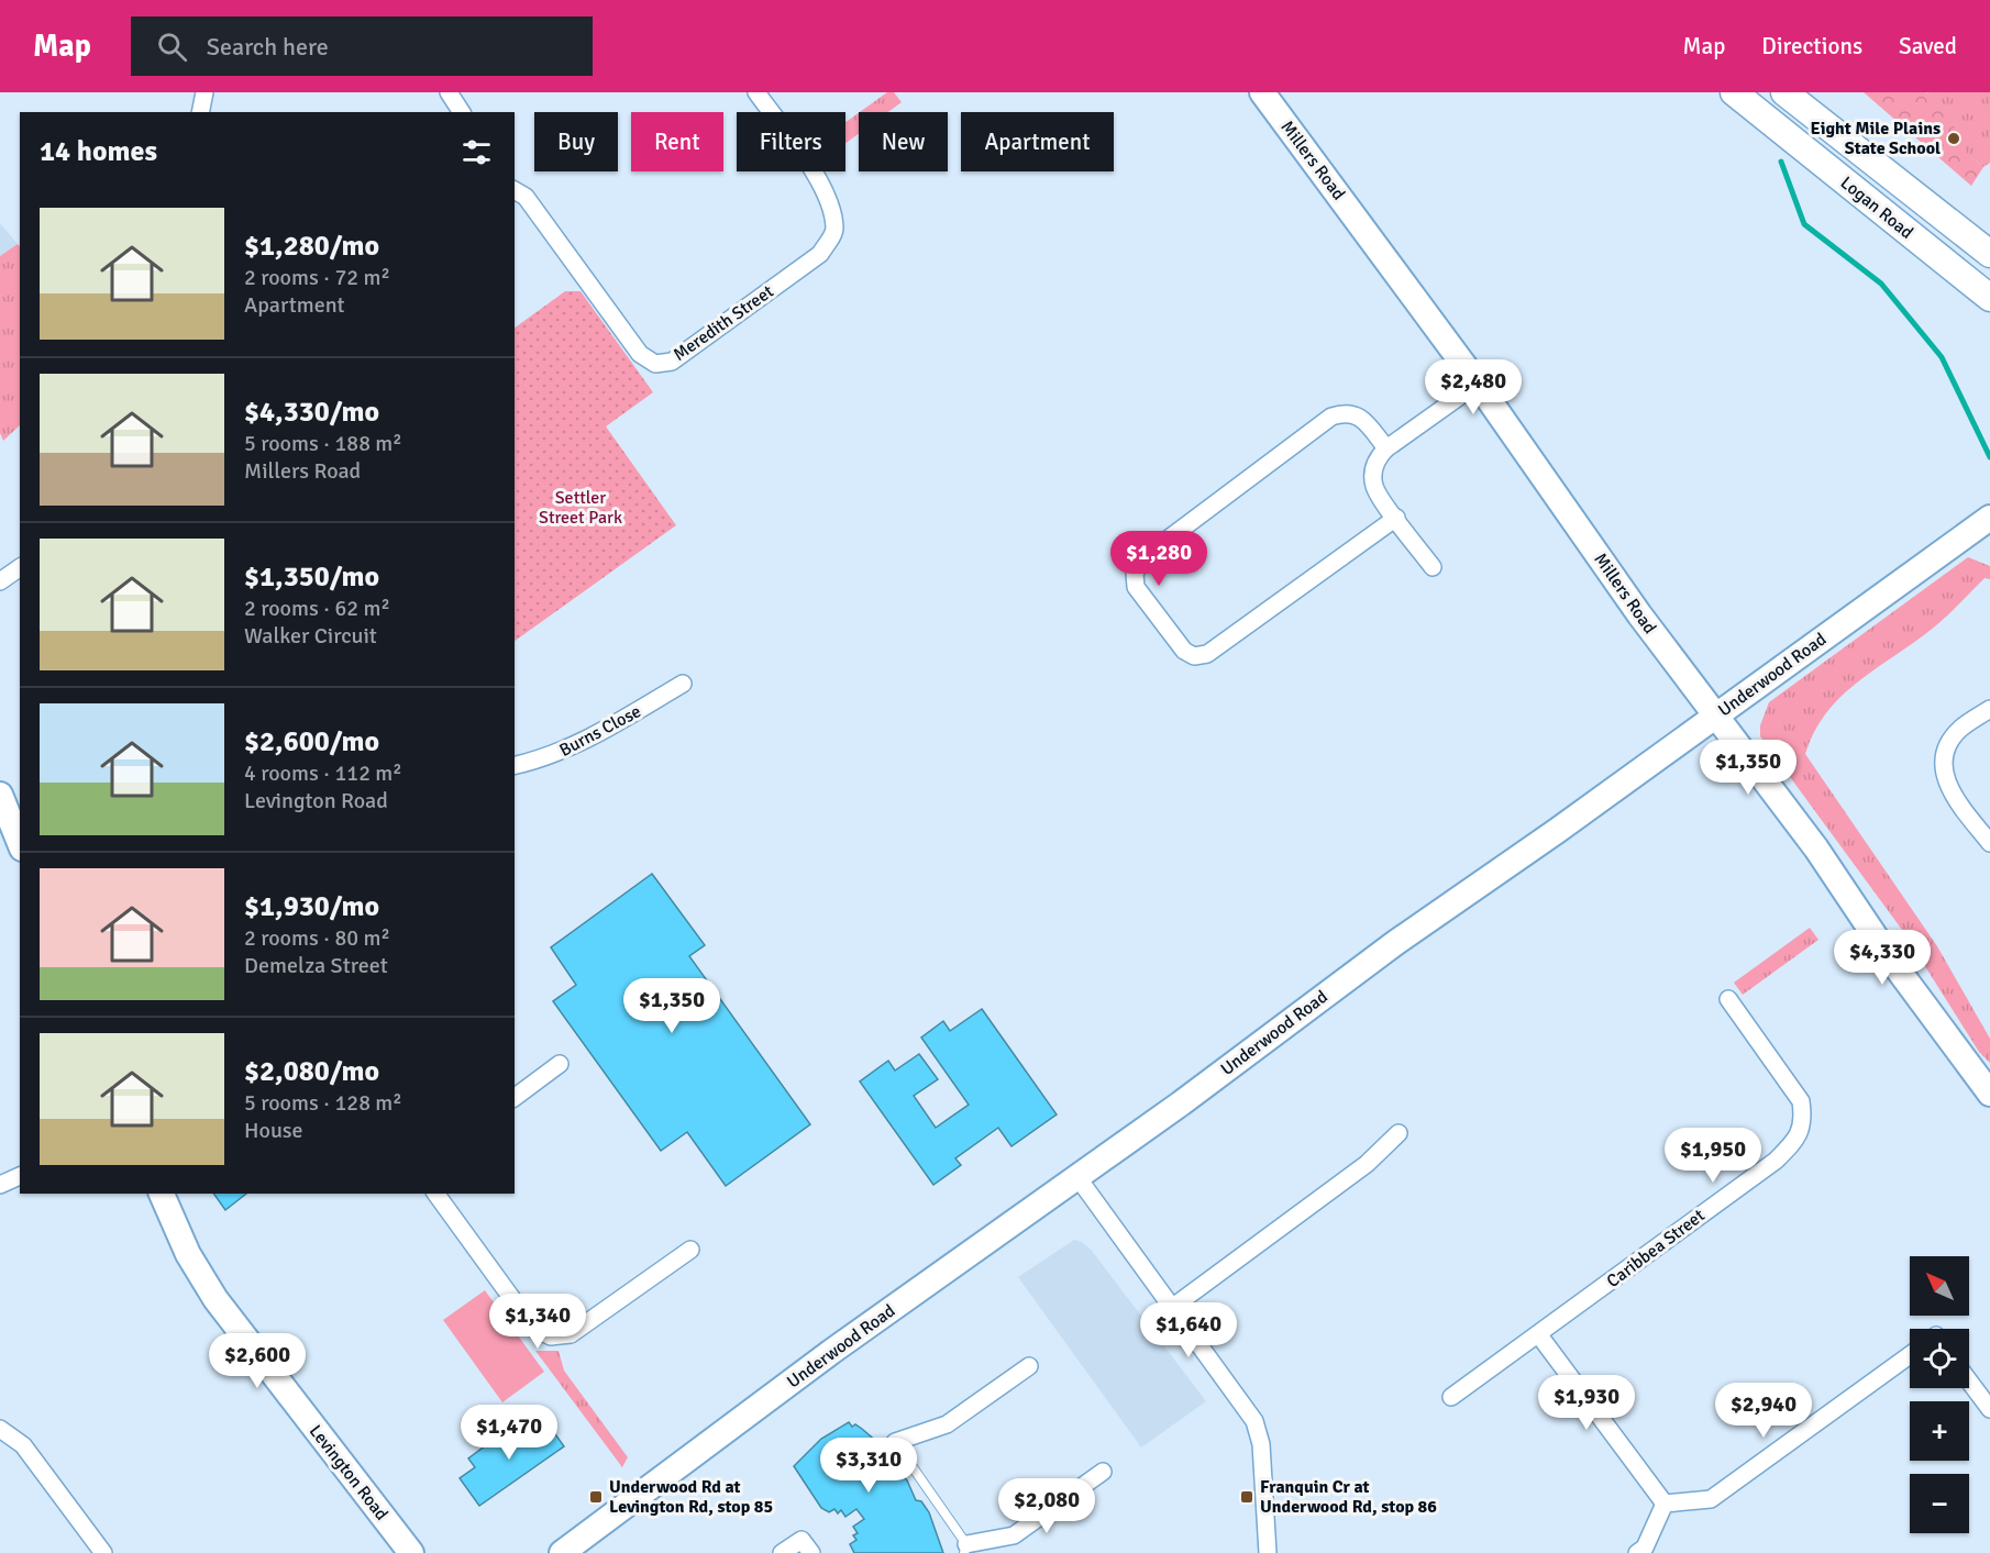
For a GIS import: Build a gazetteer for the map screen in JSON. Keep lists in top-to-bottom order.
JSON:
{
  "streets": {
    "main road": [
      "Millers Road",
      "Logan Road",
      "Underwood Road",
      "Levington Road"
    ],
    "street": ["Meredith Street", "Burns Close", "Caribbea Street"]
  },
  "crossings": [
    ["Millers Road", "Underwood Road"]
  ],
  "parks": ["Settler Street Park"],
  "places": {
    "other": ["Eight Mile Plains State School"],
    "transit": ["Underwood Rd at Levington Rd, stop 85", "Franquin Cr at Underwood Rd, stop 86"]
  },
  "north": "top left",
  "page": {
    "header": "Map",
    "search": "Search here",
    "nav": ["Map", "Directions", "Saved"],
    "chip": [
      "Buy",
      "Rent",
      "Filters",
      "New",
      "Apartment"
    ],
    "heading": "14 homes",
    "list": [
      {
        "name": "$1,280/mo",
        "note": "2 rooms · 72 m² · Apartment"
      },
      {
        "name": "$4,330/mo",
        "note": "5 rooms · 188 m² · Millers Road"
      },
      {
        "name": "$1,350/mo",
        "note": "2 rooms · 62 m² · Walker Circuit"
      },
      {
        "name": "$2,600/mo",
        "note": "4 rooms · 112 m² · Levington Road"
      },
      {
        "name": "$1,930/mo",
        "note": "2 rooms · 80 m² · Demelza Street"
      },
      {
        "name": "$2,080/mo",
        "note": "5 rooms · 128 m² · House"
      }
    ],
    "price": [
      "$2,480",
      "$1,280",
      "$1,350",
      "$4,330",
      "$1,350",
      "$1,950",
      "$1,340",
      "$1,640",
      "$2,600",
      "$1,930",
      "$2,940",
      "$1,470",
      "$3,310",
      "$2,080"
    ],
    "map_buttons": ["+", "−"]
  }
}
